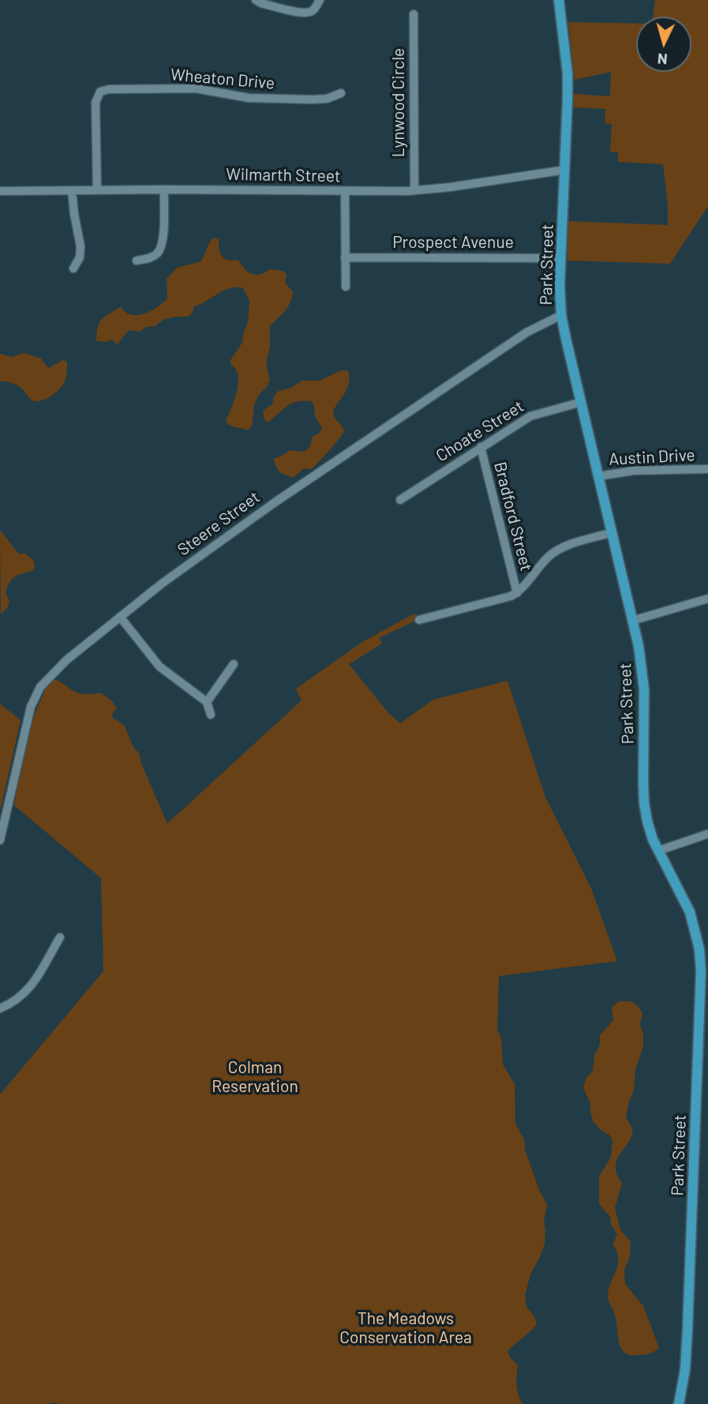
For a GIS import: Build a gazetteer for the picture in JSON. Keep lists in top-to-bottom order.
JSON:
{
  "streets": {
    "main road": ["Park Street"],
    "street": [
      "Wheaton Drive",
      "Lynwood Circle",
      "Wilmarth Street",
      "Prospect Avenue",
      "Choate Street",
      "Austin Drive",
      "Bradford Street",
      "Steere Street"
    ]
  },
  "crossings": [
    ["Wheaton Drive", "Wilmarth Street"],
    ["Lynwood Circle", "Wilmarth Street"],
    ["Wilmarth Street", "Park Street"],
    ["Prospect Avenue", "Park Street"],
    ["Park Street", "Choate Street"],
    ["Park Street", "Austin Drive"],
    ["Park Street", "Steere Street"],
    ["Choate Street", "Bradford Street"]
  ],
  "parks": ["Colman Reservation", "The Meadows Conservation Area"],
  "north": "bottom"
}
